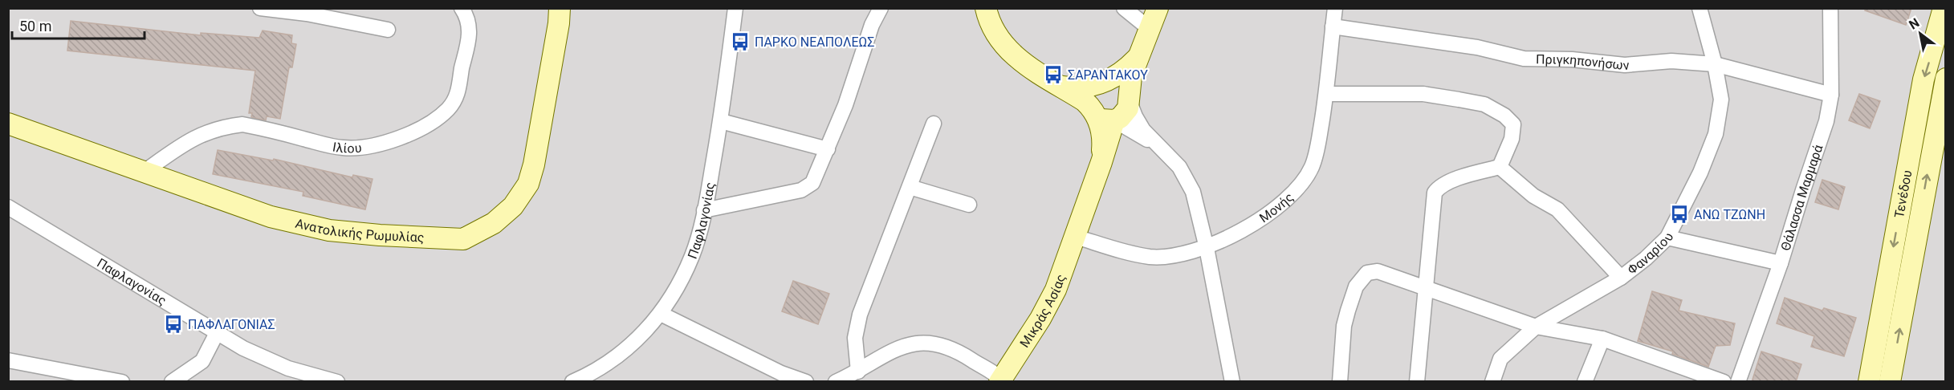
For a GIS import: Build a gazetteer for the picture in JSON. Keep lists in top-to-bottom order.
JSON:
{
  "streets": {
    "street": [
      "Πριγκηπονήσων",
      "Ιλίου",
      "Τενέδου",
      "Θάλασσα Μαρμαρά",
      "Μονής",
      "Παφλαγονίας",
      "Ανατολικής Ρωμυλίας",
      "Φαναρίου",
      "Μικράς Ασίας"
    ]
  },
  "crossings": [
    ["Πριγκηπονήσων", "Θάλασσα Μαρμαρά"],
    ["Πριγκηπονήσων", "Μονής"],
    ["Πριγκηπονήσων", "Φαναρίου"],
    ["Ιλίου", "Ανατολικής Ρωμυλίας"],
    ["Μονής", "Μικράς Ασίας"]
  ],
  "places": {
    "bus stop": [
      "ΠΑΡΚΟ ΝΕΑΠΟΛΕΩΣ",
      "ΣΑΡΑΝΤΑΚΟΥ",
      "ΑΝΩ ΤΖΩΝΗ",
      "ΠΑΦΛΑΓΟΝΙΑΣ"
    ]
  },
  "scale_bar": "50 m",
  "north": "top left"
}
